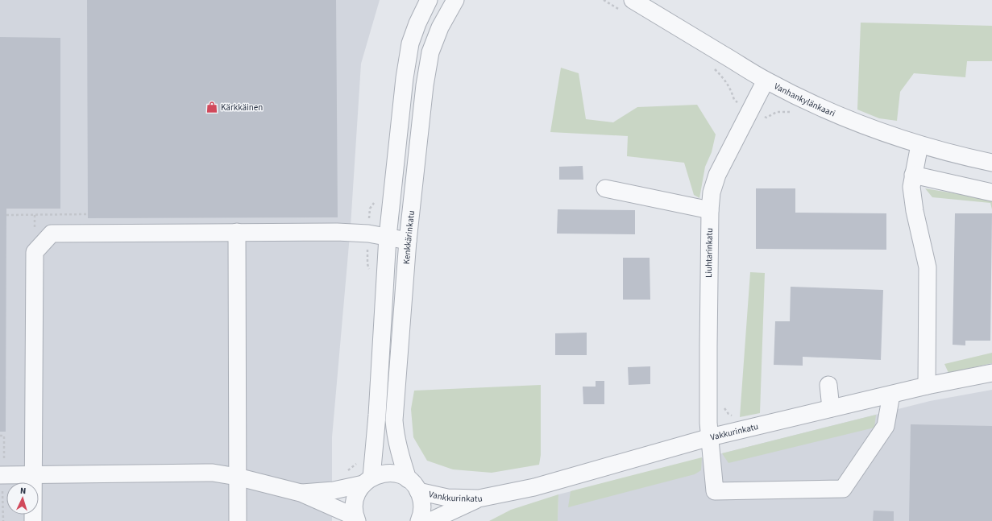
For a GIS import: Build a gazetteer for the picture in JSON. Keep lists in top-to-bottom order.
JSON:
{
  "streets": {
    "street": [
      "Vanhankylänkaari",
      "Kenkkärinkatu",
      "Liuhtarinkatu",
      "Vakkurinkatu",
      "Vankkurinkatu"
    ]
  },
  "crossings": [
    ["Vanhankylänkaari", "Liuhtarinkatu"],
    ["Liuhtarinkatu", "Vakkurinkatu"],
    ["Vakkurinkatu", "Vankkurinkatu"]
  ],
  "places": {
    "shop": ["Kärkkäinen"]
  },
  "north": "top"
}
